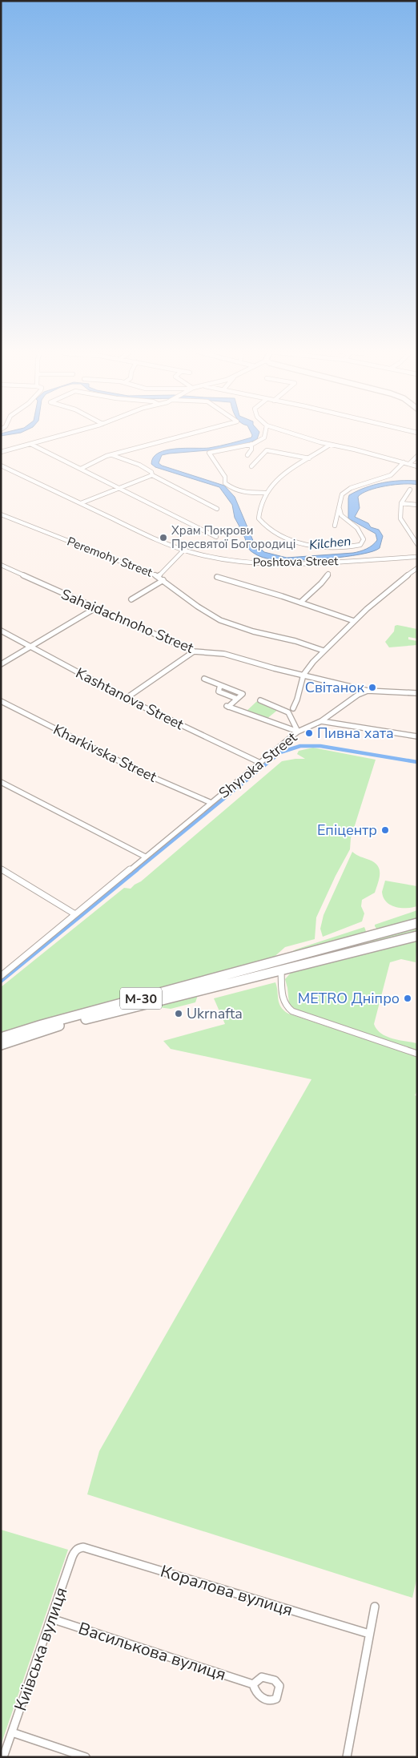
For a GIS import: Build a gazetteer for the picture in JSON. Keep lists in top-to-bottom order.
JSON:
{
  "streets": {
    "highway": ["М-30"],
    "street": [
      "Peremohy Street",
      "Poshtova Street",
      "Sahaidachnoho Street",
      "Kashtanova Street",
      "Kharkivska Street",
      "Shyroka Street",
      "Коралова вулиця",
      "Київська вулиця",
      "Василькова вулиця"
    ]
  },
  "crossings": [
    ["Kashtanova Street", "Shyroka Street"],
    ["Kharkivska Street", "Shyroka Street"],
    ["Коралова вулиця", "Київська вулиця"],
    ["Київська вулиця", "Василькова вулиця"]
  ],
  "water": ["Kilchen"],
  "places": [
    "Храм Покрови Пресвятої Богородиці",
    "Світанок",
    "Пивна хата",
    "Епіцентр",
    "METRO Дніпро",
    "Ukrnafta"
  ]
}
